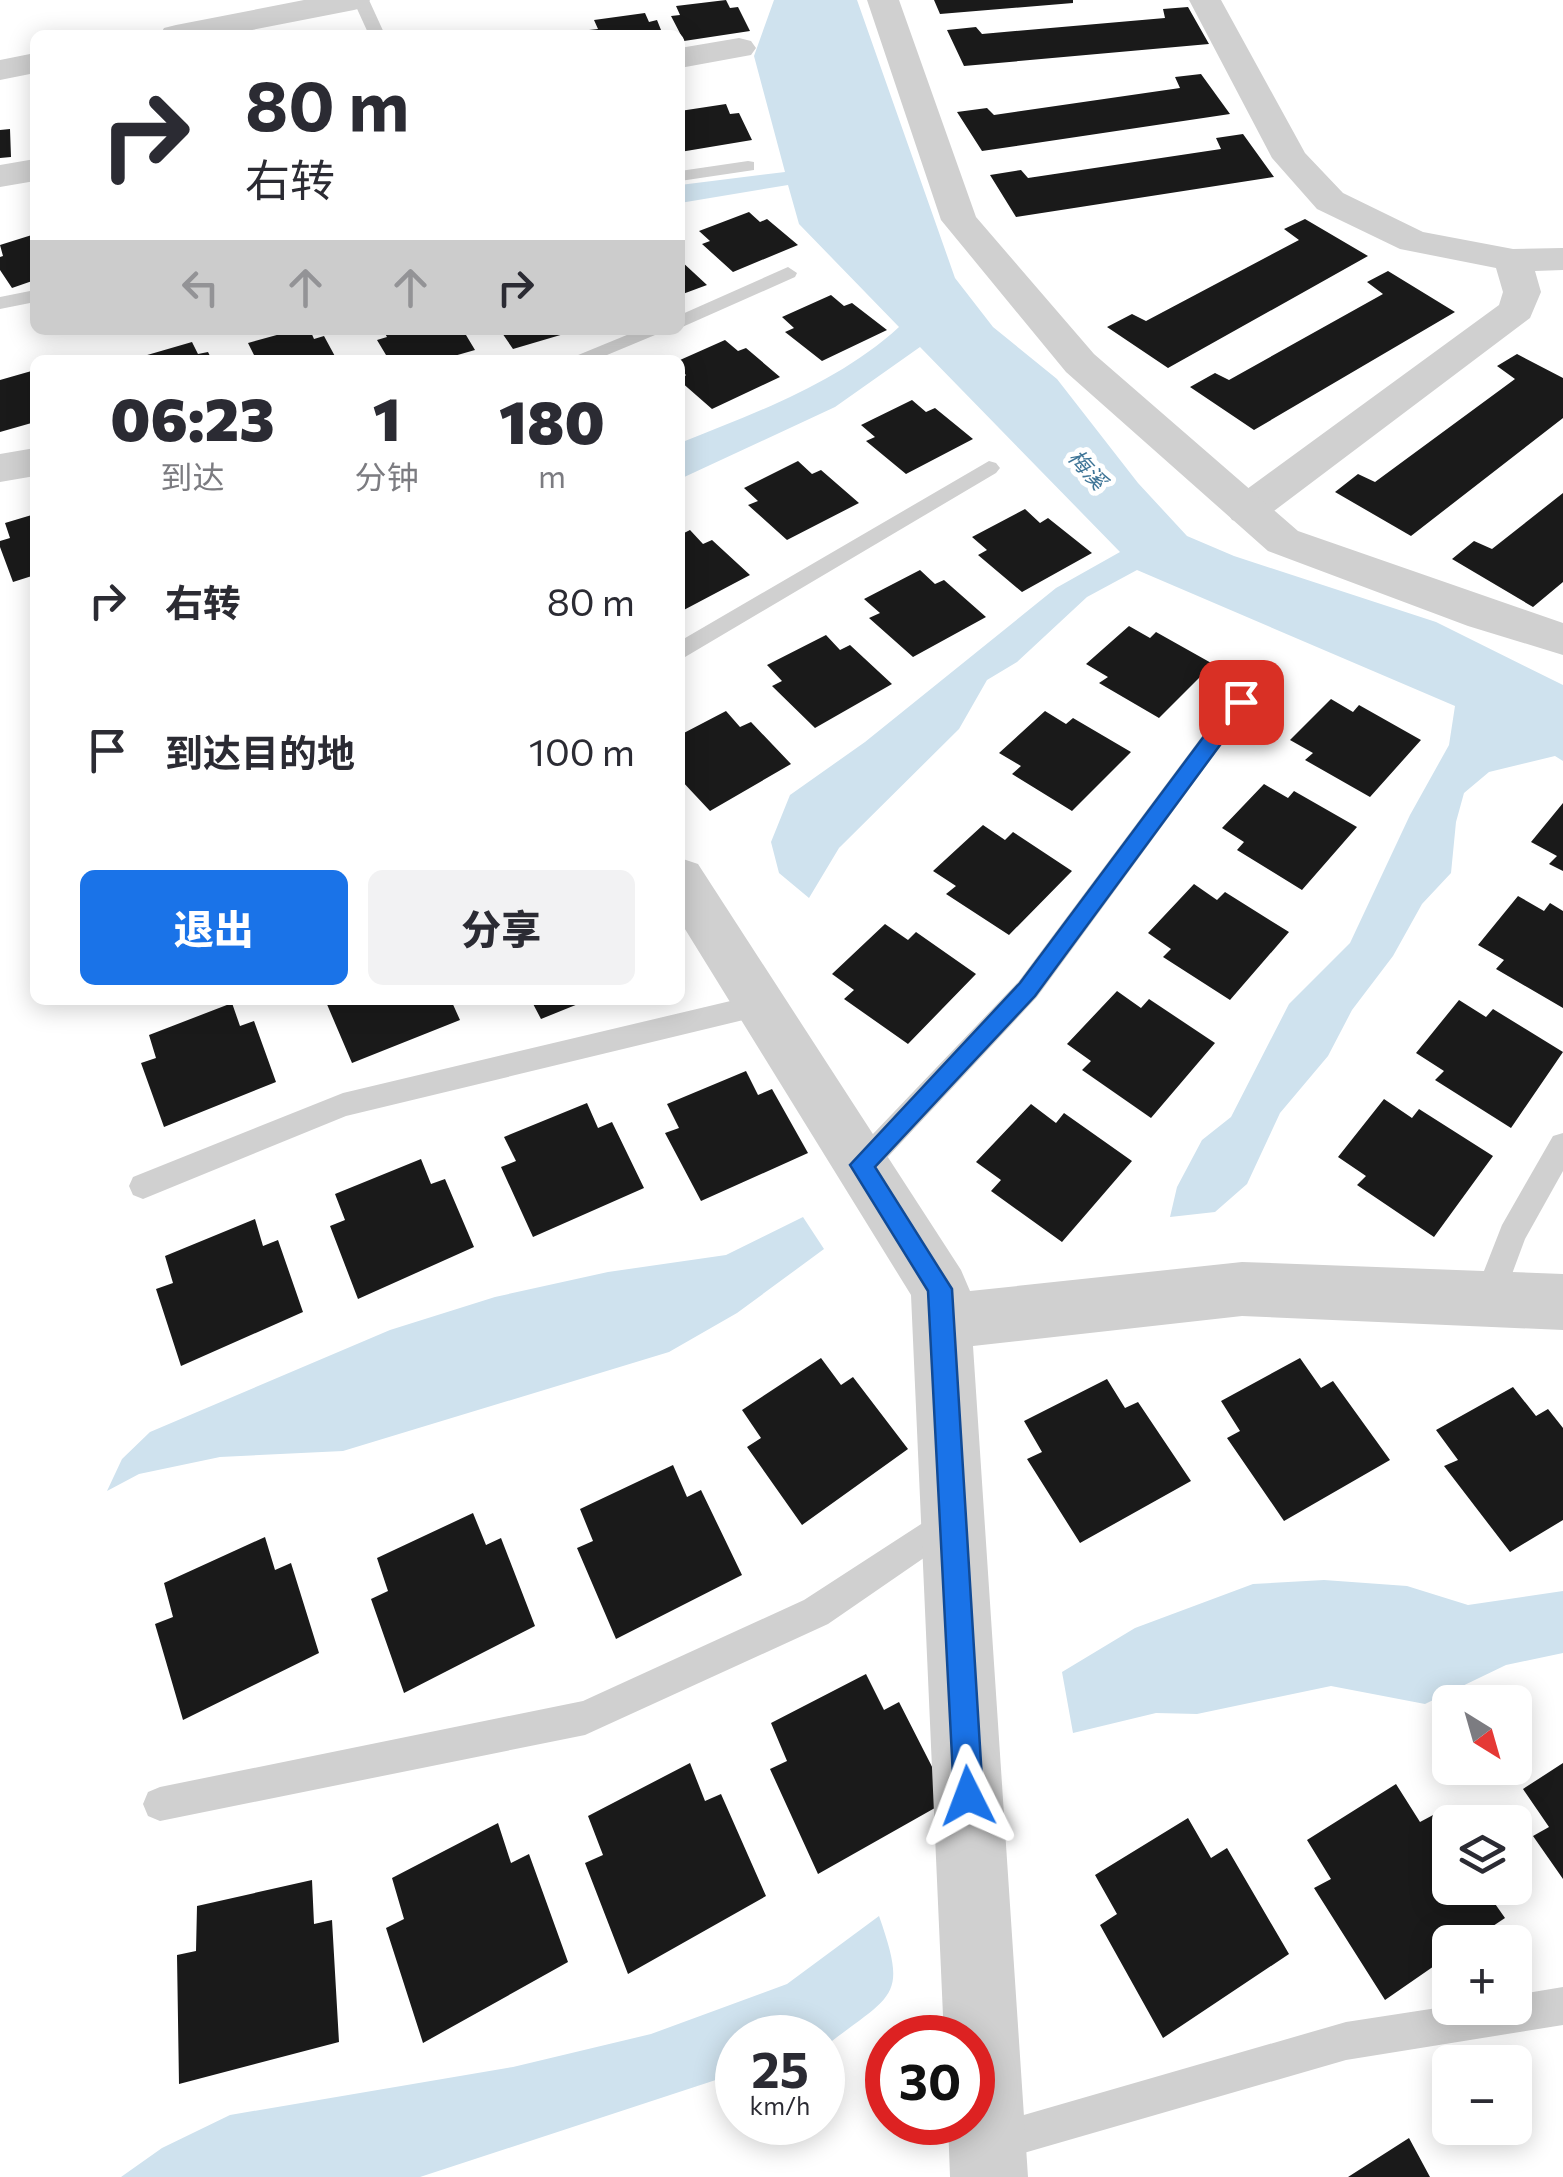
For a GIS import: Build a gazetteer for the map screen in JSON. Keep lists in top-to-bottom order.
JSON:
{
  "water": ["梅溪"],
  "north": "bottom right",
  "page": {
    "turn": ["80 m", "右转"],
    "eta": [
      "06:23",
      "到达",
      "1",
      "分钟",
      "180",
      "m"
    ],
    "list": [
      {
        "name": "右转",
        "value": "80 m"
      },
      {
        "name": "到达目的地",
        "value": "100 m"
      }
    ],
    "buttons": ["退出", "分享"],
    "map_buttons": ["+", "−"],
    "speed": "25 km/h",
    "limit": "30"
  }
}
